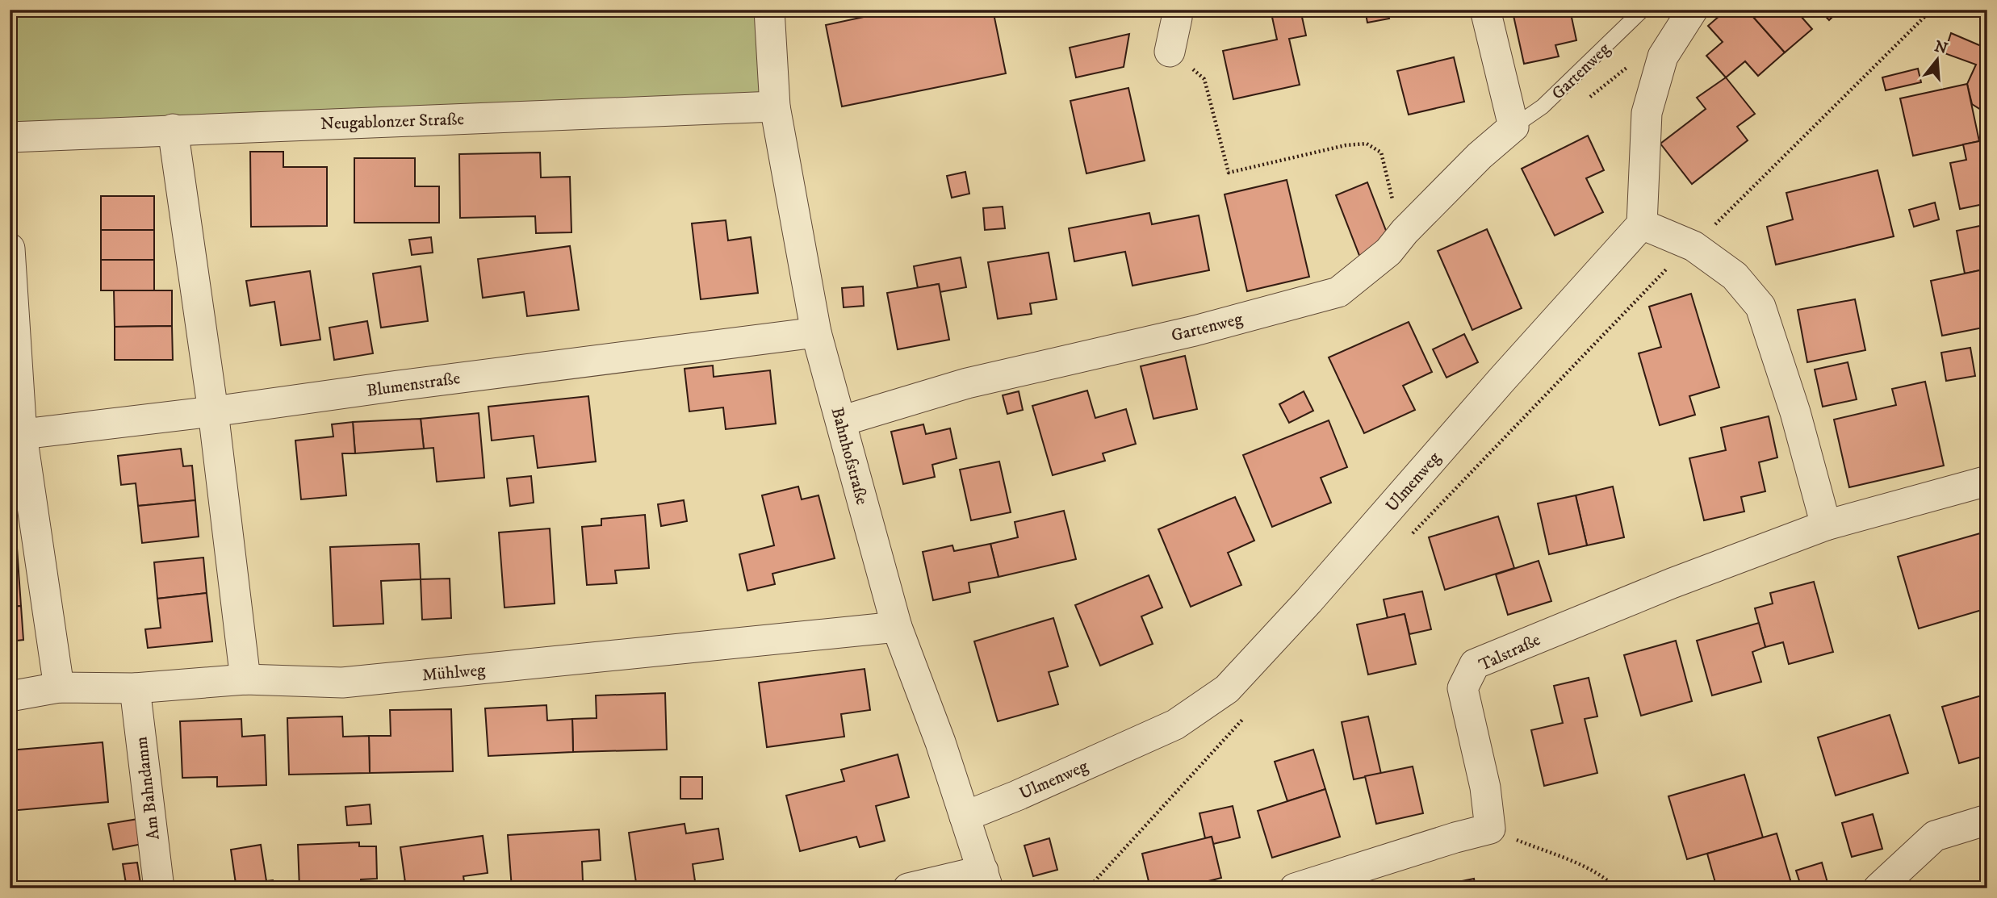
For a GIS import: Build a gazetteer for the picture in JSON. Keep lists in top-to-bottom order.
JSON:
{
  "streets": {
    "street": [
      "Gartenweg",
      "Neugablonzer Straße",
      "Blumenstraße",
      "Bahnhofstraße",
      "Ulmenweg",
      "Talstraße",
      "Mühlweg",
      "Am Bahndamm"
    ]
  },
  "crossings": [
    ["Gartenweg", "Bahnhofstraße"],
    ["Neugablonzer Straße", "Bahnhofstraße"],
    ["Blumenstraße", "Bahnhofstraße"],
    ["Bahnhofstraße", "Ulmenweg"],
    ["Bahnhofstraße", "Mühlweg"],
    ["Mühlweg", "Am Bahndamm"]
  ],
  "north": "top"
}
